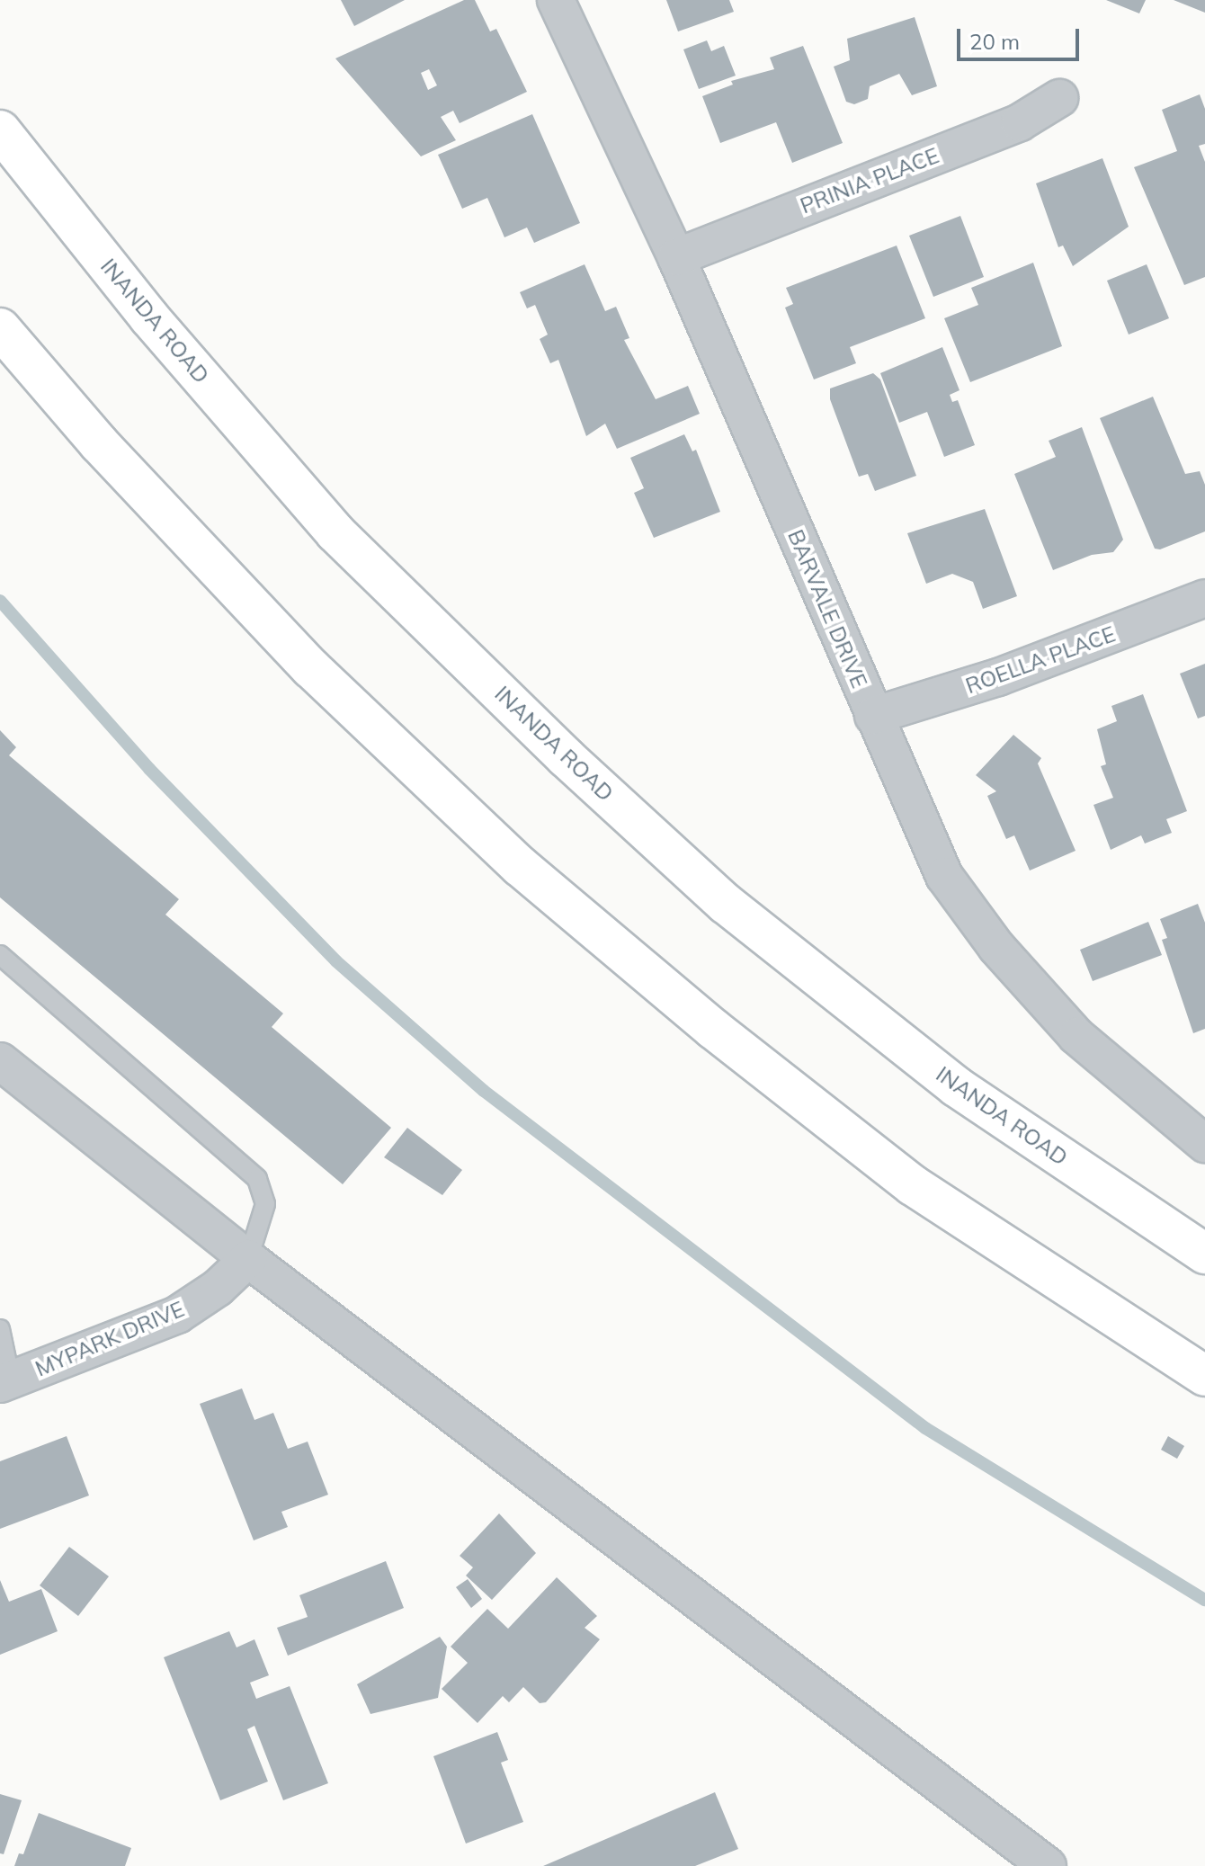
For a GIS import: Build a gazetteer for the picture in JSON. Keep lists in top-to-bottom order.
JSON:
{
  "streets": {
    "main road": ["INANDA ROAD"],
    "street": [
      "PRINIA PLACE",
      "BARVALE DRIVE",
      "ROELLA PLACE",
      "MYPARK DRIVE"
    ]
  },
  "crossings": [
    ["PRINIA PLACE", "BARVALE DRIVE"],
    ["BARVALE DRIVE", "ROELLA PLACE"]
  ],
  "scale_bar": "20 m"
}
